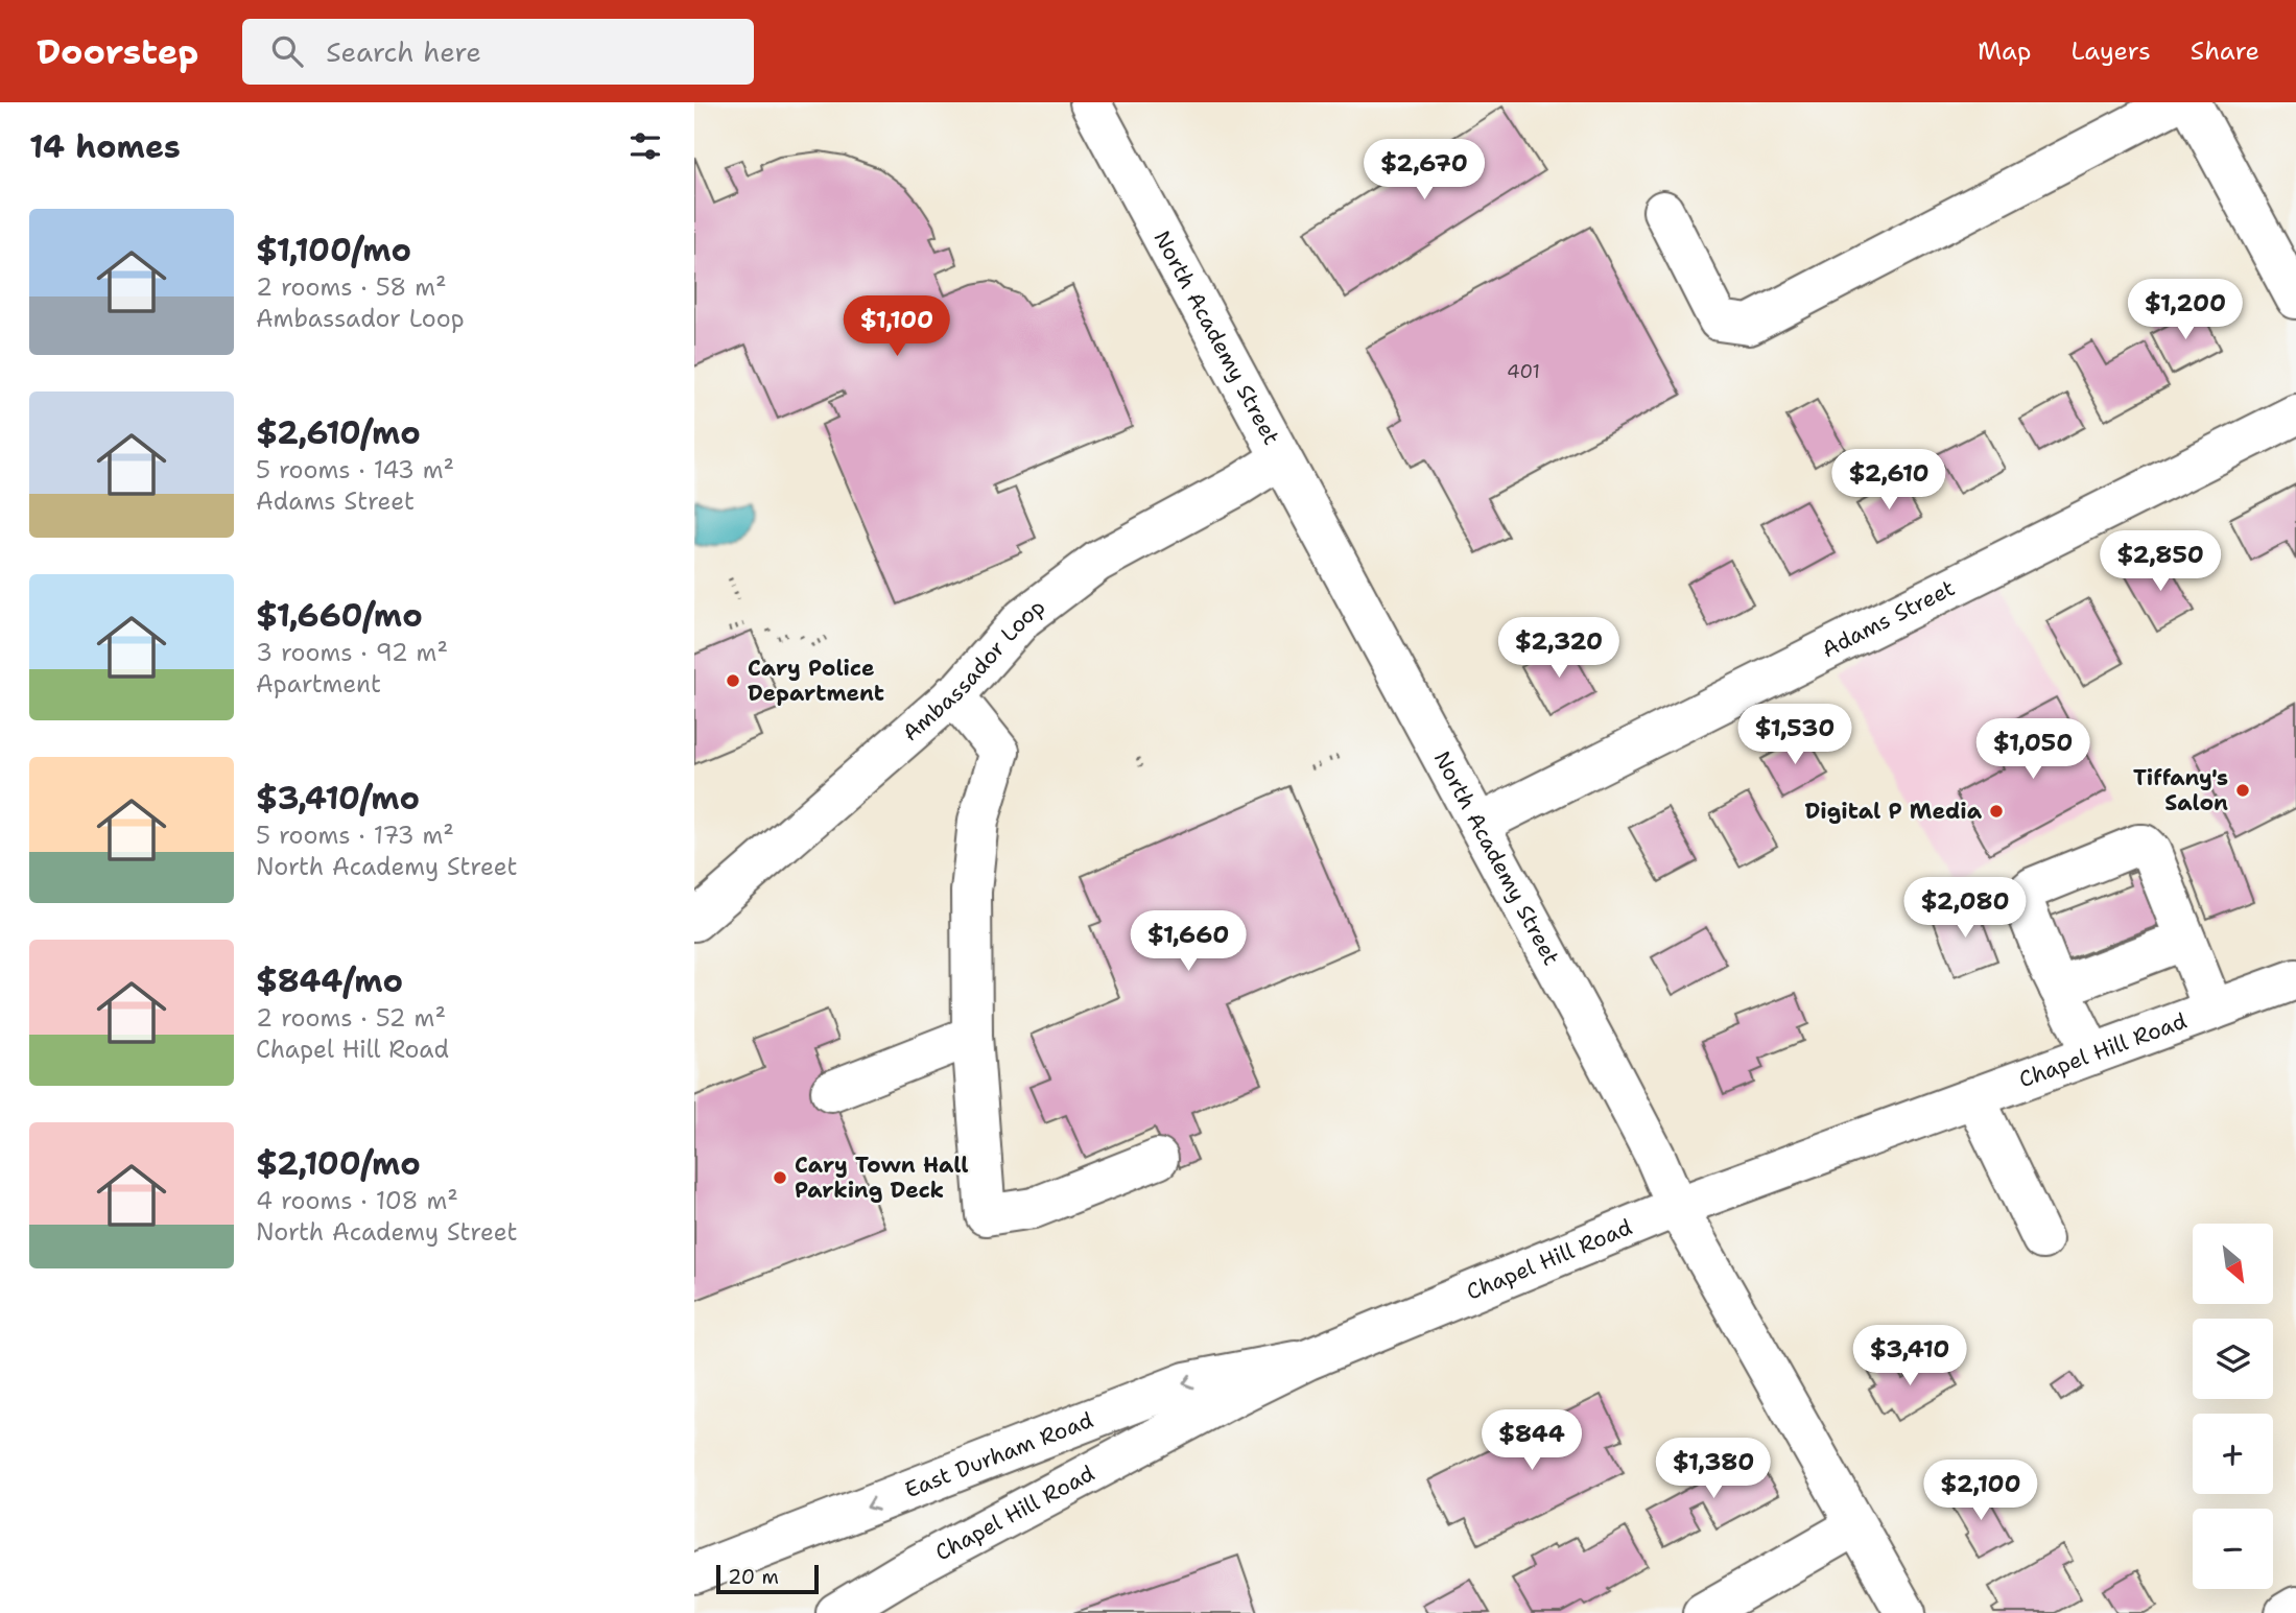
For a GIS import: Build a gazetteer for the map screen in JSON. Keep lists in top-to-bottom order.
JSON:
{
  "streets": {
    "main road": [
      "North Academy Street",
      "Adams Street",
      "Ambassador Loop",
      "Chapel Hill Road",
      "East Durham Road"
    ]
  },
  "crossings": [
    ["North Academy Street", "Adams Street"],
    ["North Academy Street", "Ambassador Loop"],
    ["North Academy Street", "Chapel Hill Road"],
    ["Chapel Hill Road", "East Durham Road"]
  ],
  "one_way": ["East Durham Road"],
  "places": [
    "Cary Police Department",
    "Tiffany's Salon",
    "Digital P Media",
    "Cary Town Hall Parking Deck"
  ],
  "house_numbers": ["401"],
  "scale_bar": "20 m",
  "north": "bottom right",
  "page": {
    "header": "Doorstep",
    "search": "Search here",
    "nav": ["Map", "Layers", "Share"],
    "heading": "14 homes",
    "price": [
      "$2,670",
      "$1,200",
      "$1,100",
      "$2,610",
      "$2,850",
      "$2,320",
      "$1,530",
      "$1,050",
      "$2,080",
      "$1,660",
      "$3,410",
      "$844",
      "$1,380",
      "$2,100"
    ],
    "list": [
      {
        "name": "$1,100/mo",
        "note": "2 rooms · 58 m² · Ambassador Loop"
      },
      {
        "name": "$2,610/mo",
        "note": "5 rooms · 143 m² · Adams Street"
      },
      {
        "name": "$1,660/mo",
        "note": "3 rooms · 92 m² · Apartment"
      },
      {
        "name": "$3,410/mo",
        "note": "5 rooms · 173 m² · North Academy Street"
      },
      {
        "name": "$844/mo",
        "note": "2 rooms · 52 m² · Chapel Hill Road"
      },
      {
        "name": "$2,100/mo",
        "note": "4 rooms · 108 m² · North Academy Street"
      }
    ],
    "map_buttons": ["+", "−"],
    "scale": "20 m"
  }
}
